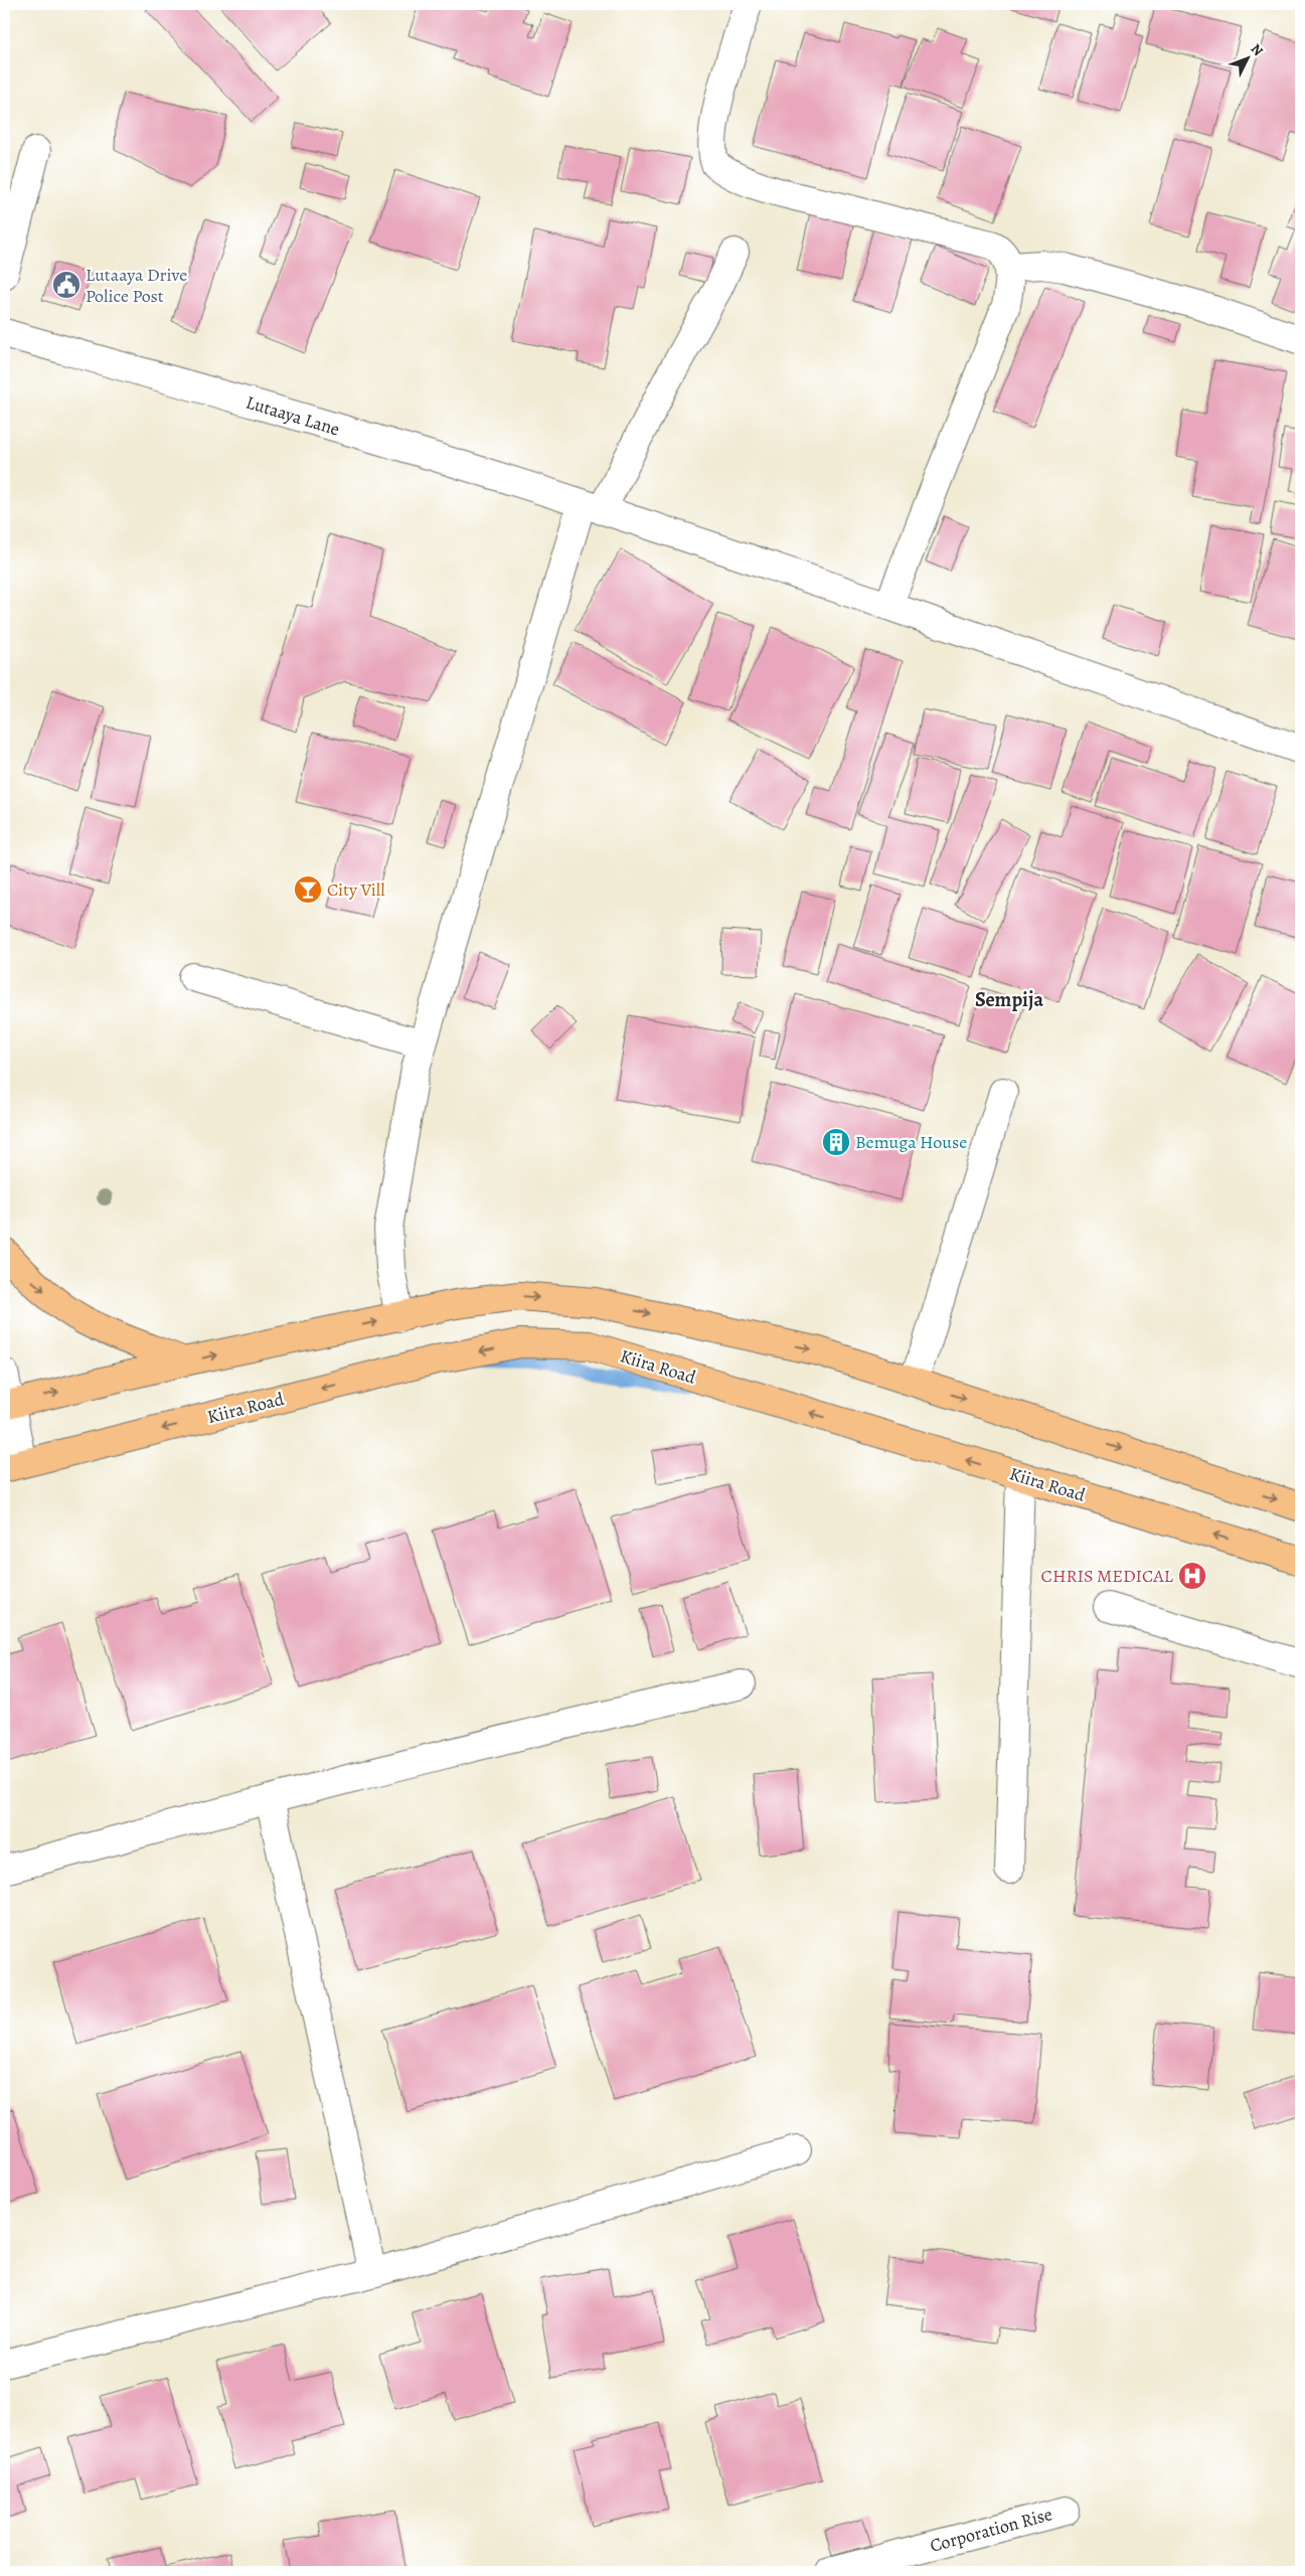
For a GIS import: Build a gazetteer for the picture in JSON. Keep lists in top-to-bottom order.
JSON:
{
  "streets": {
    "main road": ["Kiira Road"],
    "street": ["Lutaaya Lane", "Corporation Rise"]
  },
  "districts": ["Sempija"],
  "places": {
    "public building": ["Lutaaya Drive Police Post"],
    "bar": ["City Vill"],
    "building": ["Bemuga House"],
    "hospital": ["CHRIS MEDICAL"]
  },
  "north": "top right"
}
